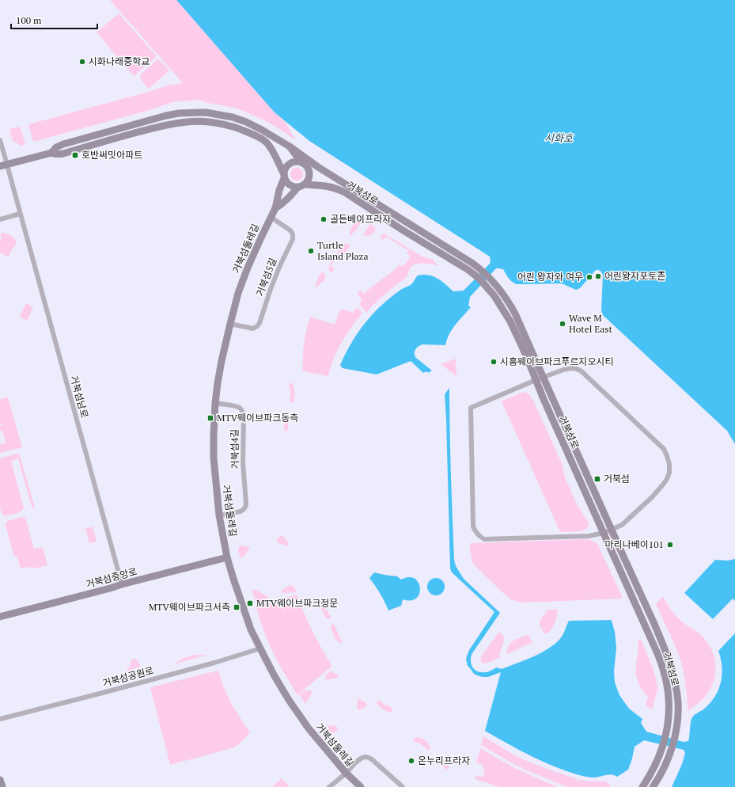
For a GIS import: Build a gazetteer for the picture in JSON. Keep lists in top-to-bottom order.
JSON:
{
  "streets": {
    "street": [
      "거북섬로",
      "거북섬둘레길",
      "거북섬5길",
      "거북섬남로",
      "거북섬4길",
      "거북섬중앙로",
      "거북섬공원로"
    ]
  },
  "crossings": [
    ["거북섬둘레길", "거북섬5길"],
    ["거북섬둘레길", "거북섬4길"],
    ["거북섬둘레길", "거북섬중앙로"],
    ["거북섬둘레길", "거북섬공원로"],
    ["거북섬남로", "거북섬중앙로"]
  ],
  "water": ["시화호"],
  "places": {
    "other": [
      "시화나래중학교",
      "골든베이프라자",
      "Turtle Island Plaza",
      "어린왕자포토존",
      "어린 왕자와 여우",
      "Wave M Hotel East",
      "시흥웨이브파크푸르지오시티",
      "마리나베이101",
      "온누리프라자"
    ],
    "transit": [
      "호반써밋아파트",
      "MTV웨이브파크동측",
      "거북섬",
      "MTV웨이브파크정문",
      "MTV웨이브파크서측"
    ]
  },
  "scale_bar": "100 m"
}
